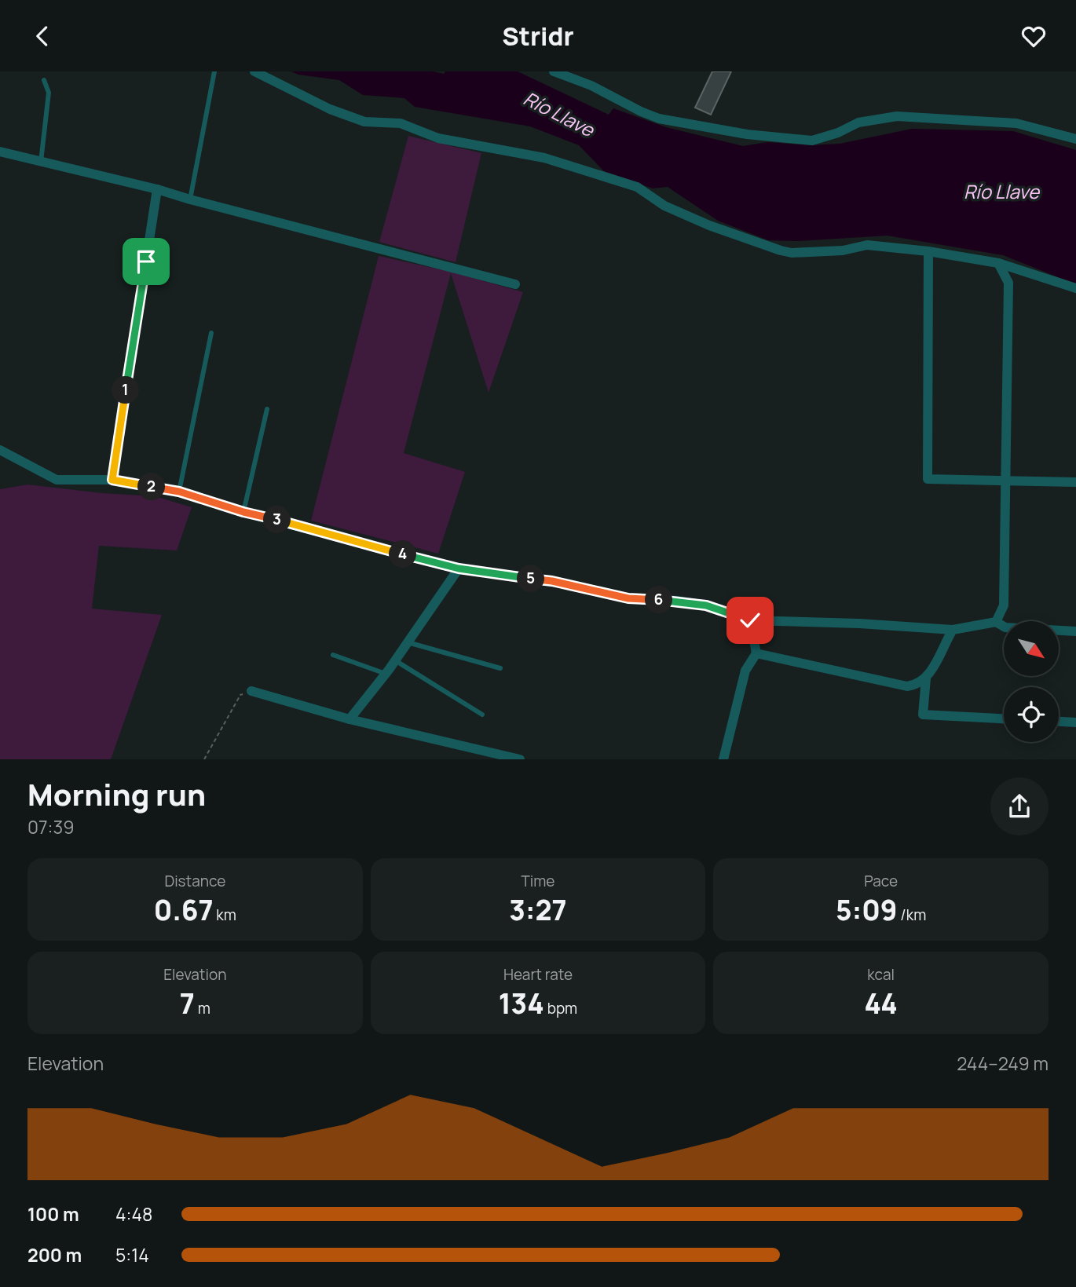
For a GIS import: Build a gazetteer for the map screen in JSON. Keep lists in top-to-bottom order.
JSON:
{
  "water": ["Río Llave"],
  "north": "bottom right",
  "page": {
    "header": "Stridr",
    "pins": [
      "1",
      "2",
      "3",
      "4",
      "5",
      "6"
    ],
    "heading": ["Morning run", "07:39"],
    "stats": [
      ["Distance", "0.67 km"],
      ["Time", "3:27"],
      ["Pace", "5:09 /km"],
      ["Elevation", "7 m"],
      ["Heart rate", "134 bpm"],
      ["kcal", "44"]
    ],
    "chart": ["Elevation", "244–249 m"],
    "list": [
      {
        "name": "100 m",
        "note": "4:48"
      },
      {
        "name": "200 m",
        "note": "5:14"
      }
    ]
  }
}
